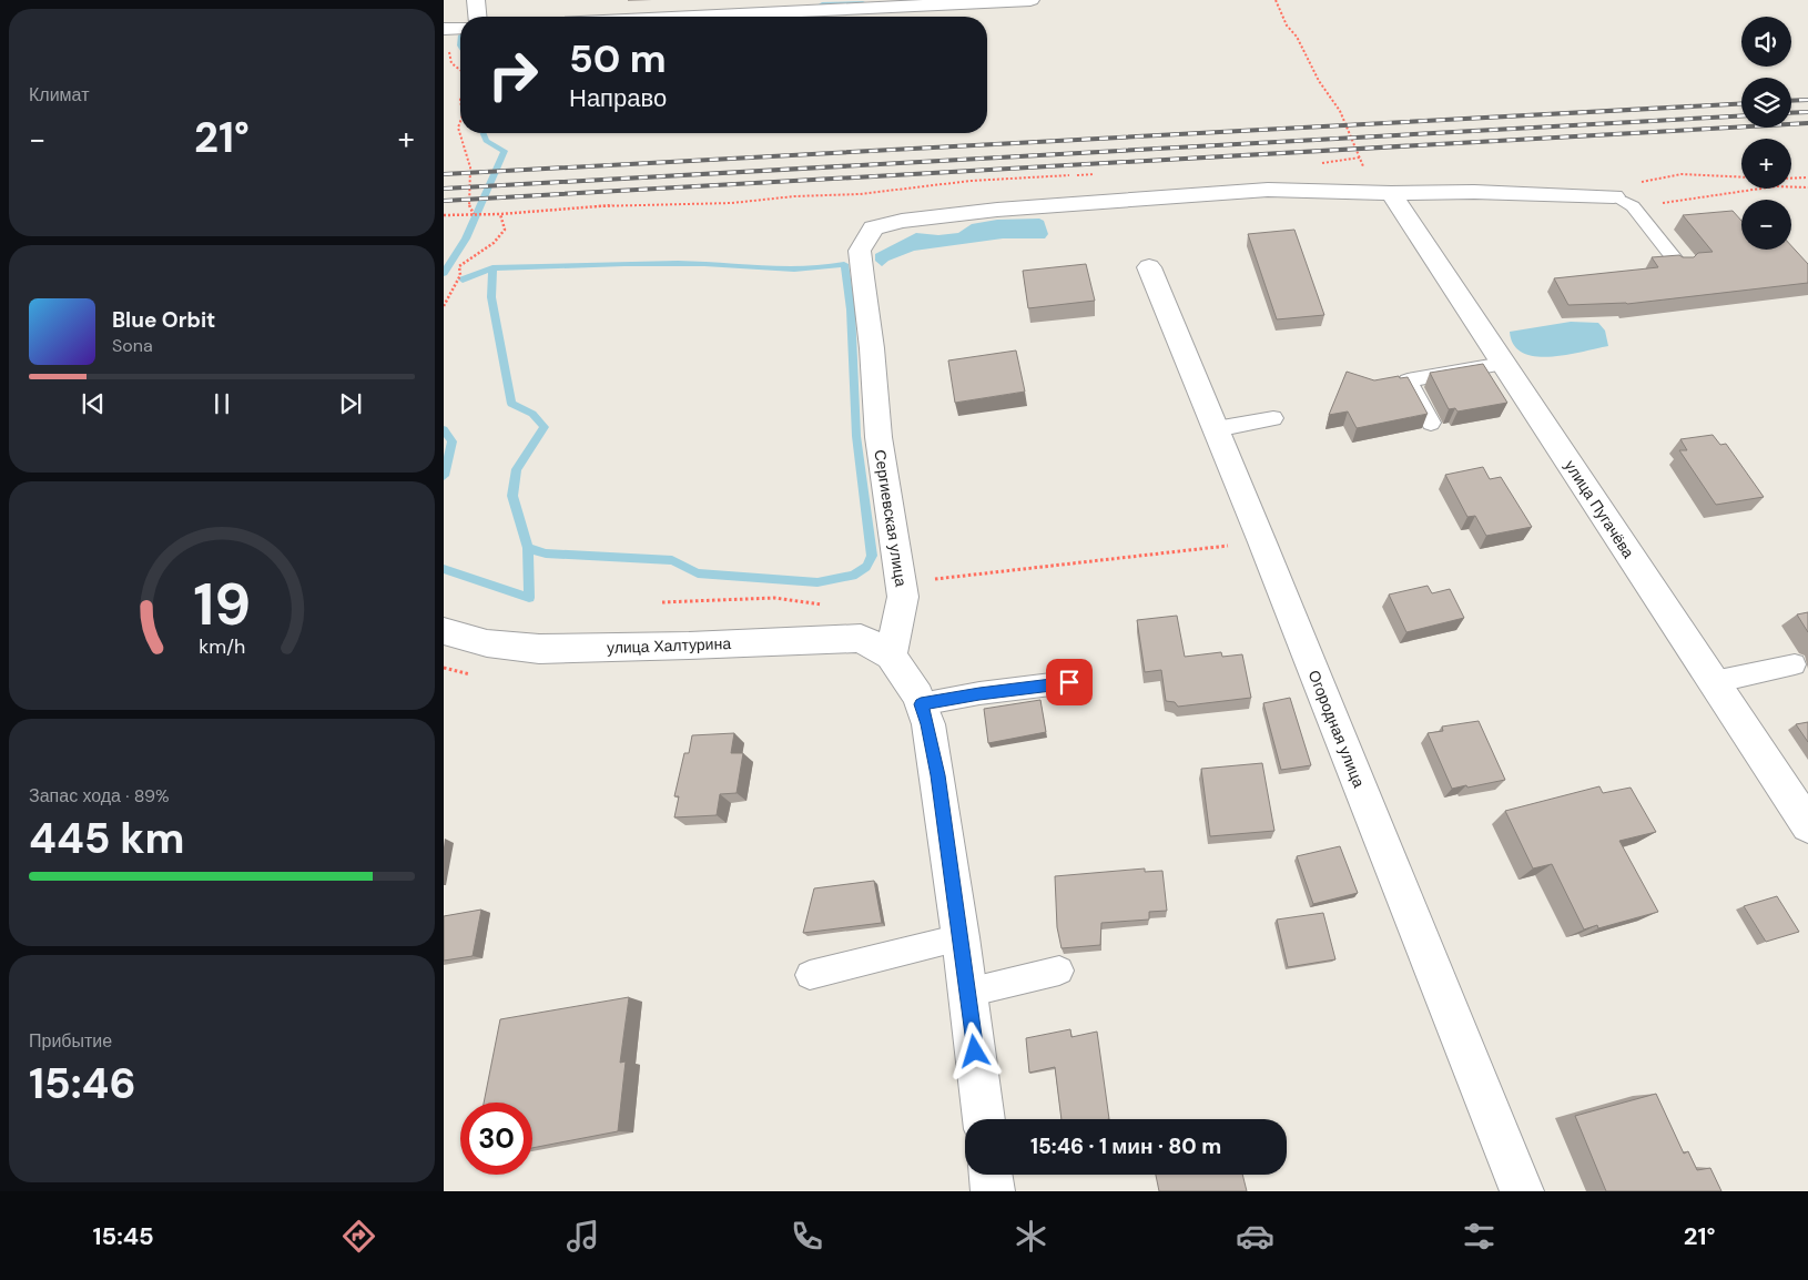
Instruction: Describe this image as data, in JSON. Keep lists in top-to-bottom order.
{
  "streets": {
    "street": [
      "улица Пугачёва",
      "Сергиевская улица",
      "улица Халтурина",
      "Огородная улица"
    ]
  },
  "crossings": [
    ["улица Пугачёва", "Сергиевская улица"],
    ["Сергиевская улица", "улица Халтурина"]
  ],
  "page": {
    "tile": [
      "Климат",
      ["Запас хода · 89%", "445 km"],
      ["Прибытие", "15:46"]
    ],
    "map_buttons": ["+", "−"],
    "turn": ["50 m", "Направо"],
    "heat": ["−", "21°", "+"],
    "song": ["Blue Orbit", "Sona"],
    "limit": "30",
    "trip": "15:46 · 1 мин · 80 m",
    "tabs": ["15:45", "21°"],
    "gauge": ["19", "km/h"]
  }
}
